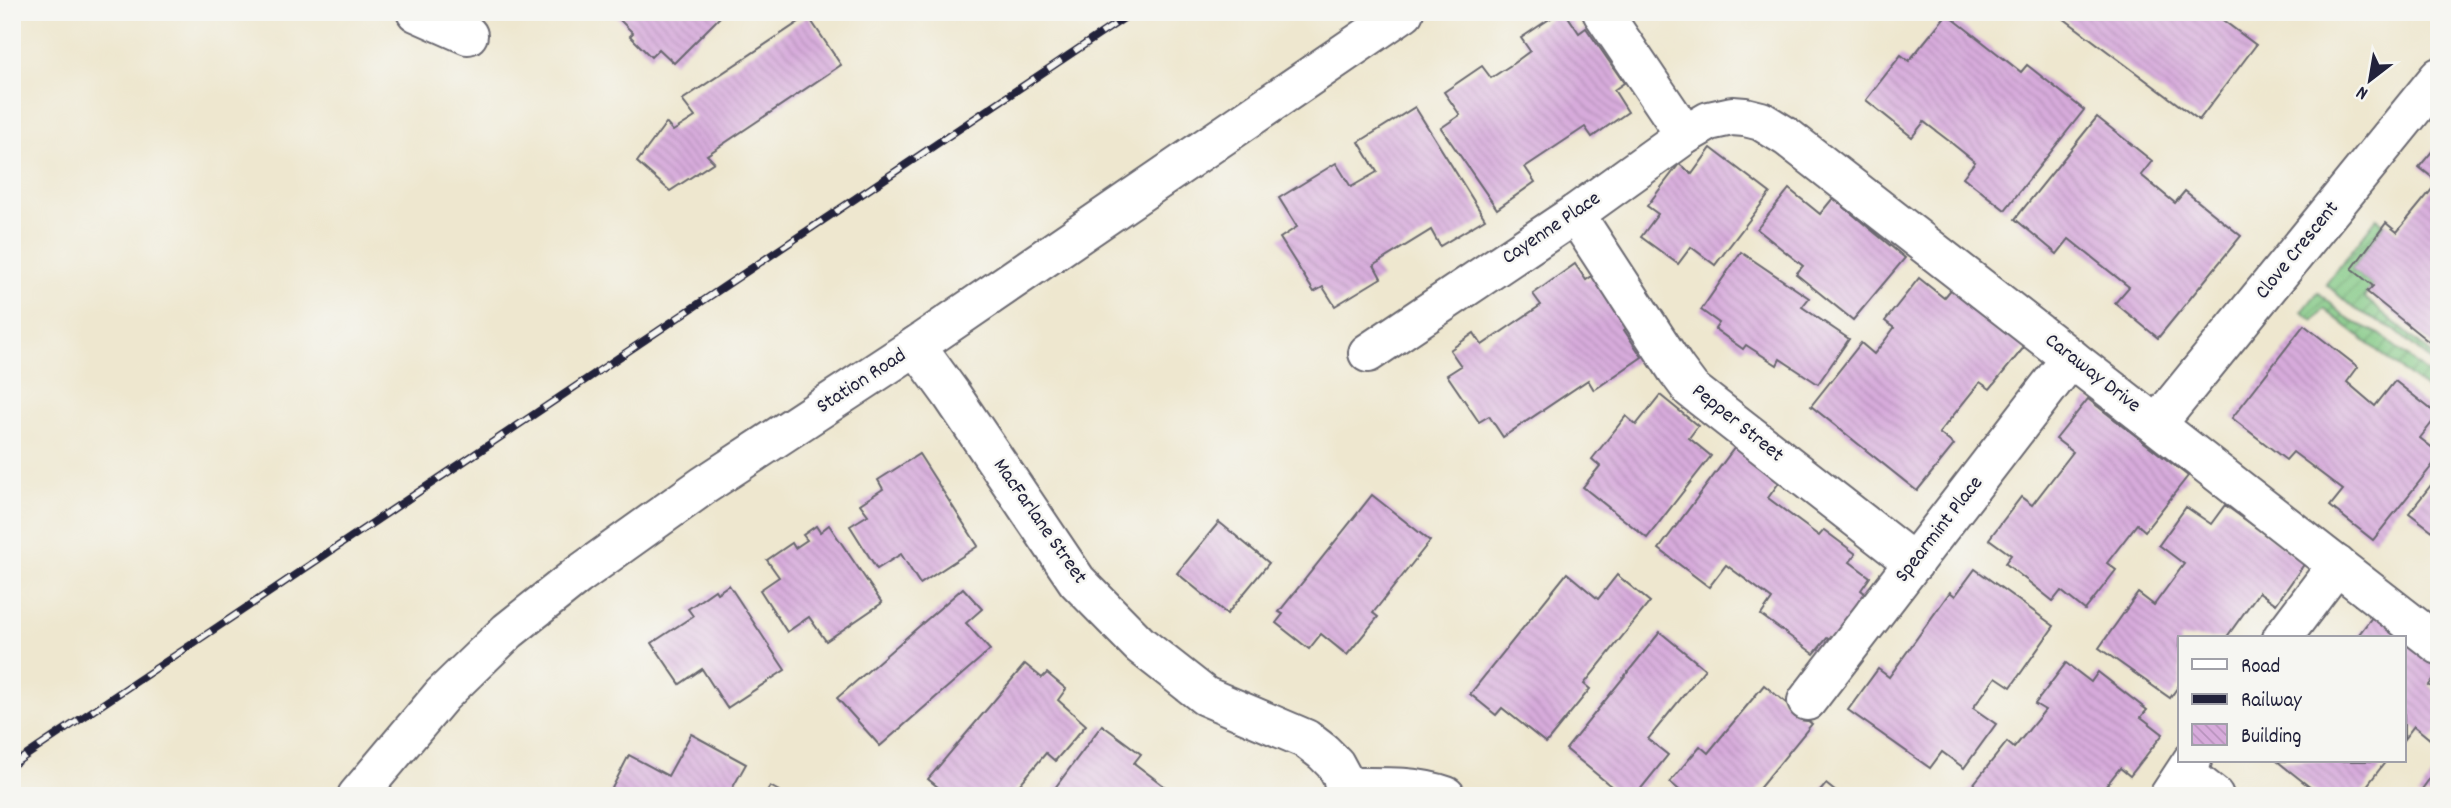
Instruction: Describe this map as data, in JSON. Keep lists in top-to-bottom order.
{
  "streets": {
    "street": [
      "Cayenne Place",
      "Clove Crescent",
      "Caraway Drive",
      "Station Road",
      "Pepper Street",
      "MacFarlane Street",
      "Spearmint Place"
    ]
  },
  "crossings": [
    ["Cayenne Place", "Caraway Drive"],
    ["Cayenne Place", "Pepper Street"],
    ["Clove Crescent", "Caraway Drive"],
    ["Caraway Drive", "Spearmint Place"],
    ["Station Road", "MacFarlane Street"],
    ["Pepper Street", "Spearmint Place"]
  ],
  "legend": ["Road", "Railway", "Building"],
  "north": "bottom left"
}
